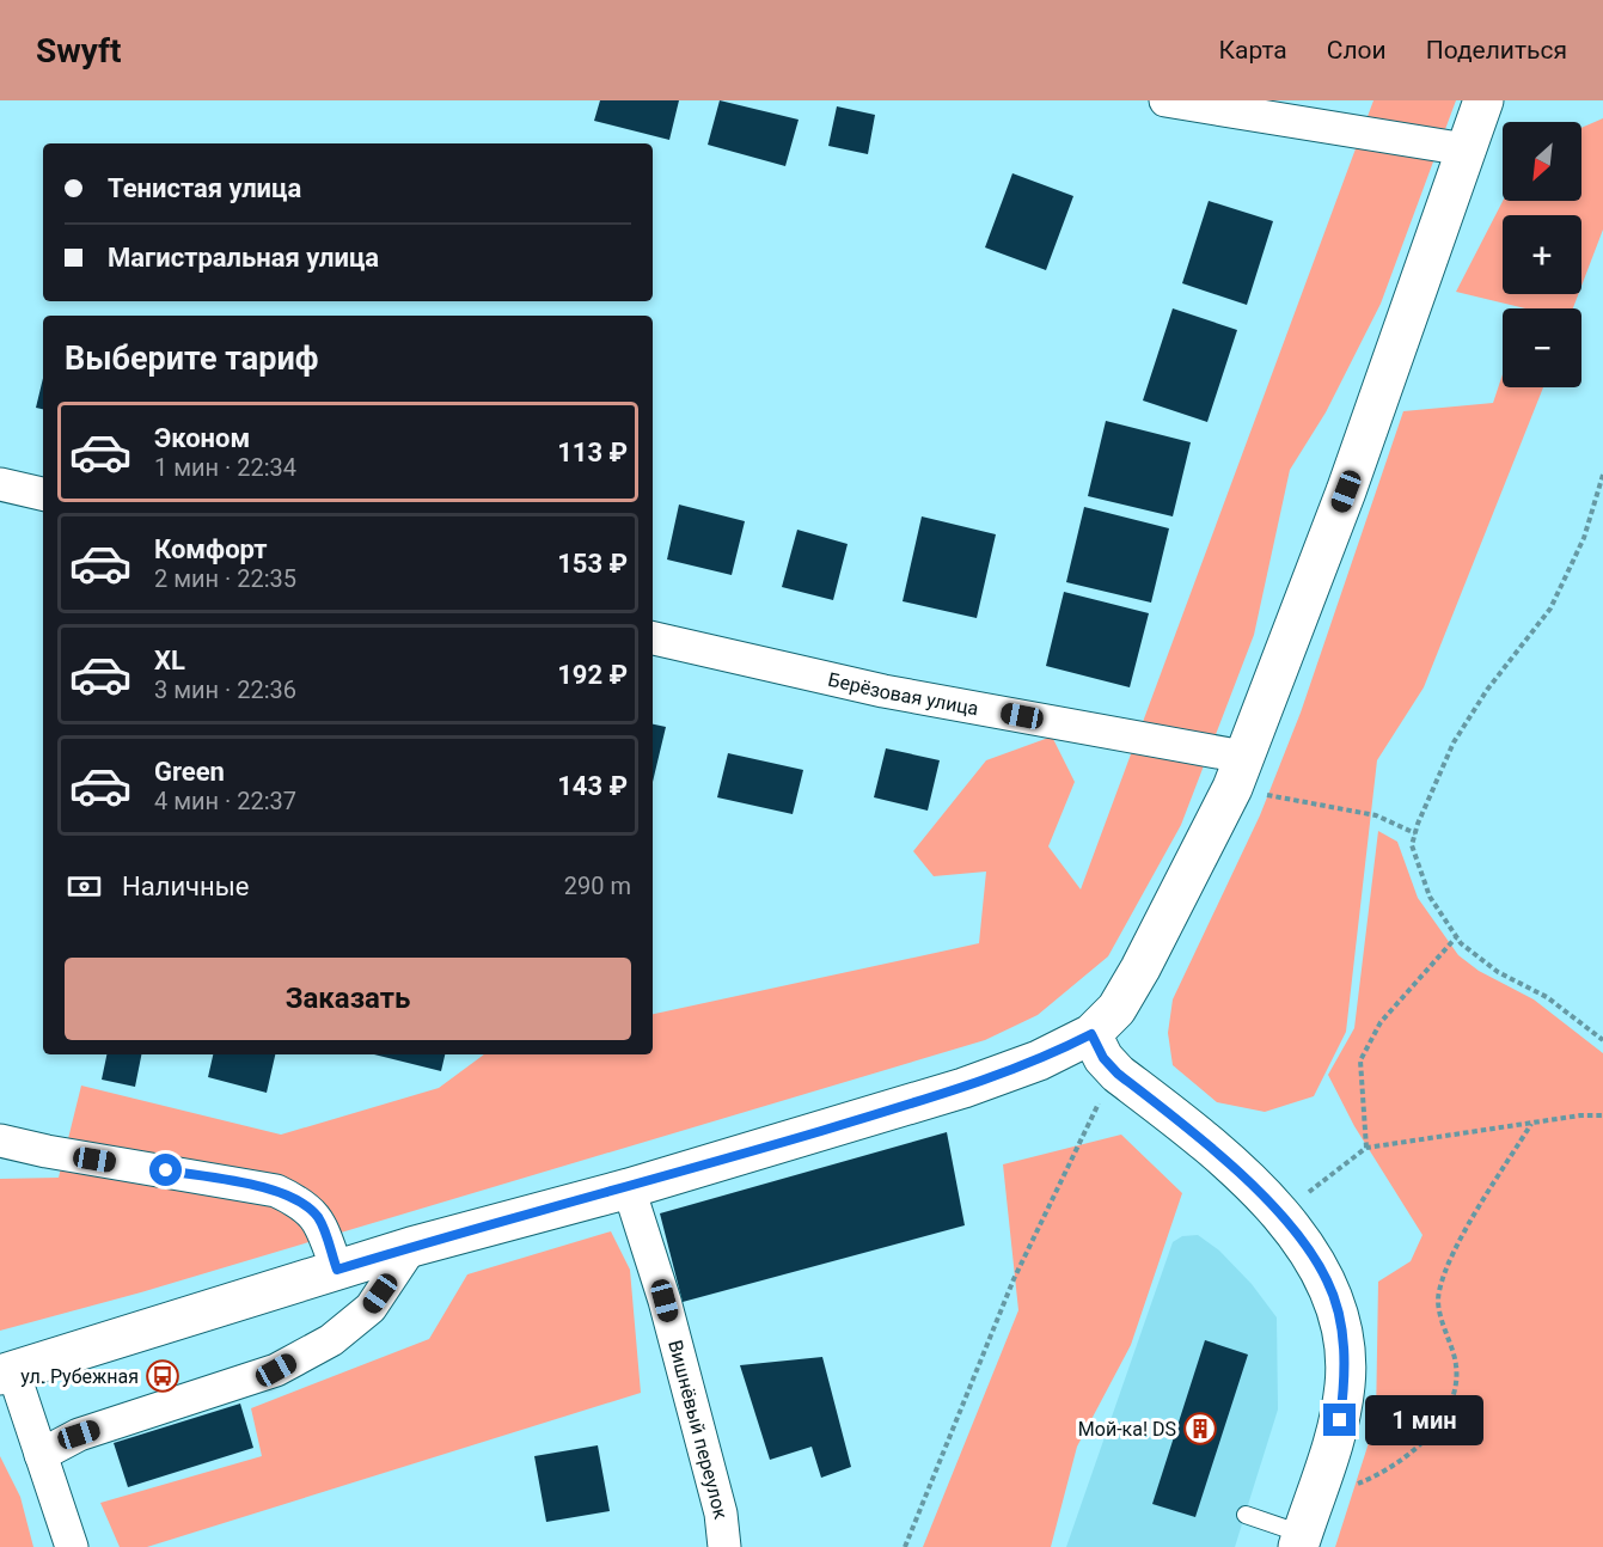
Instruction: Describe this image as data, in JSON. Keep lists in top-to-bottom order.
{
  "streets": {
    "street": ["Берёзовая улица", "Вишнёвый переулок"]
  },
  "places": {
    "bus stop": ["ул. Рубежная"],
    "building": ["Мой-ка! DS"]
  },
  "north": "bottom left",
  "page": {
    "header": "Swyft",
    "nav": ["Карта", "Слои", "Поделиться"],
    "map_buttons": ["+", "−"],
    "banner": ["Тенистая улица", "Магистральная улица"],
    "heading": "Выберите тариф",
    "list": [
      {
        "name": "Эконом",
        "note": "1 мин · 22:34",
        "value": "113 ₽"
      },
      {
        "name": "Комфорт",
        "note": "2 мин · 22:35",
        "value": "153 ₽"
      },
      {
        "name": "XL",
        "note": "3 мин · 22:36",
        "value": "192 ₽"
      },
      {
        "name": "Green",
        "note": "4 мин · 22:37",
        "value": "143 ₽"
      }
    ],
    "pay": ["Наличные", "290 m"],
    "buttons": "Заказать",
    "bubble": "1 мин"
  }
}
